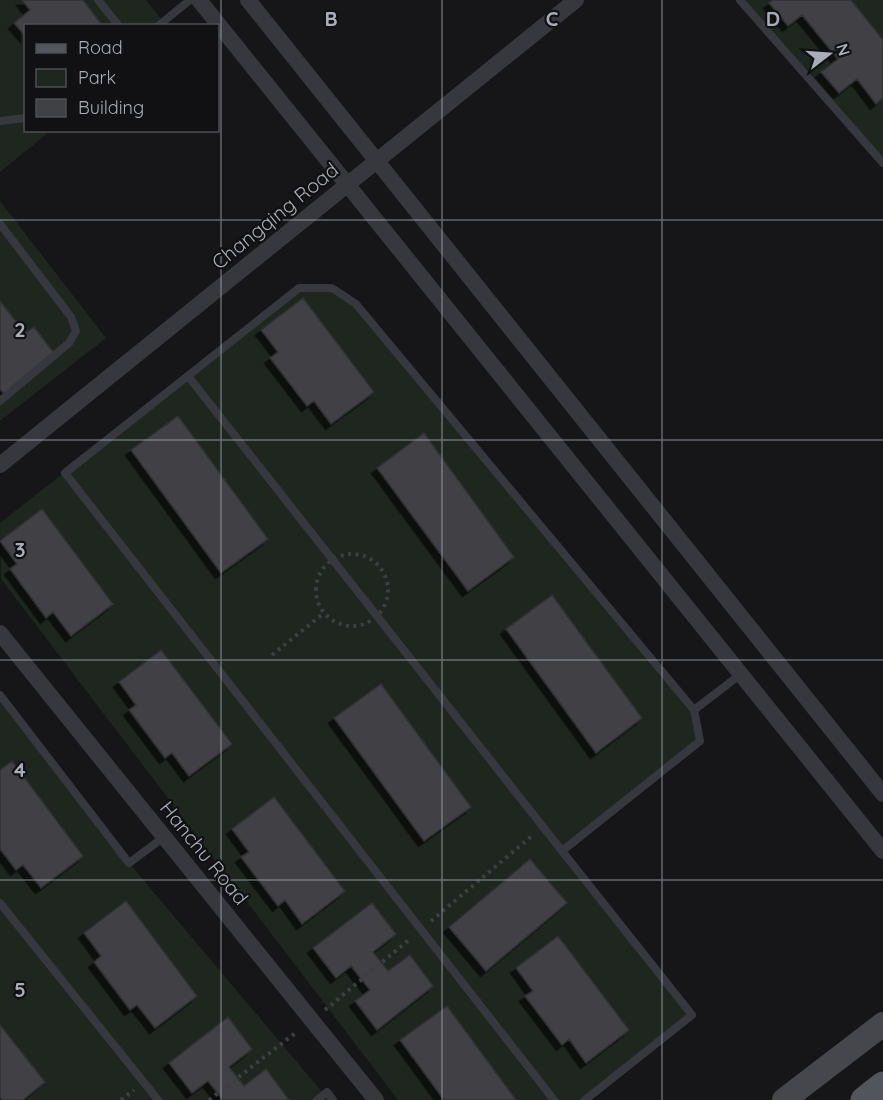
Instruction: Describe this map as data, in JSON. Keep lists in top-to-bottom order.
{
  "streets": {
    "street": ["Changqing Road", "Hanchu Road"]
  },
  "legend": ["Road", "Park", "Building"],
  "north": "right",
  "grid": {
    "columns": ["B", "C", "D"],
    "rows": [
      "2",
      "3",
      "4",
      "5"
    ]
  }
}
